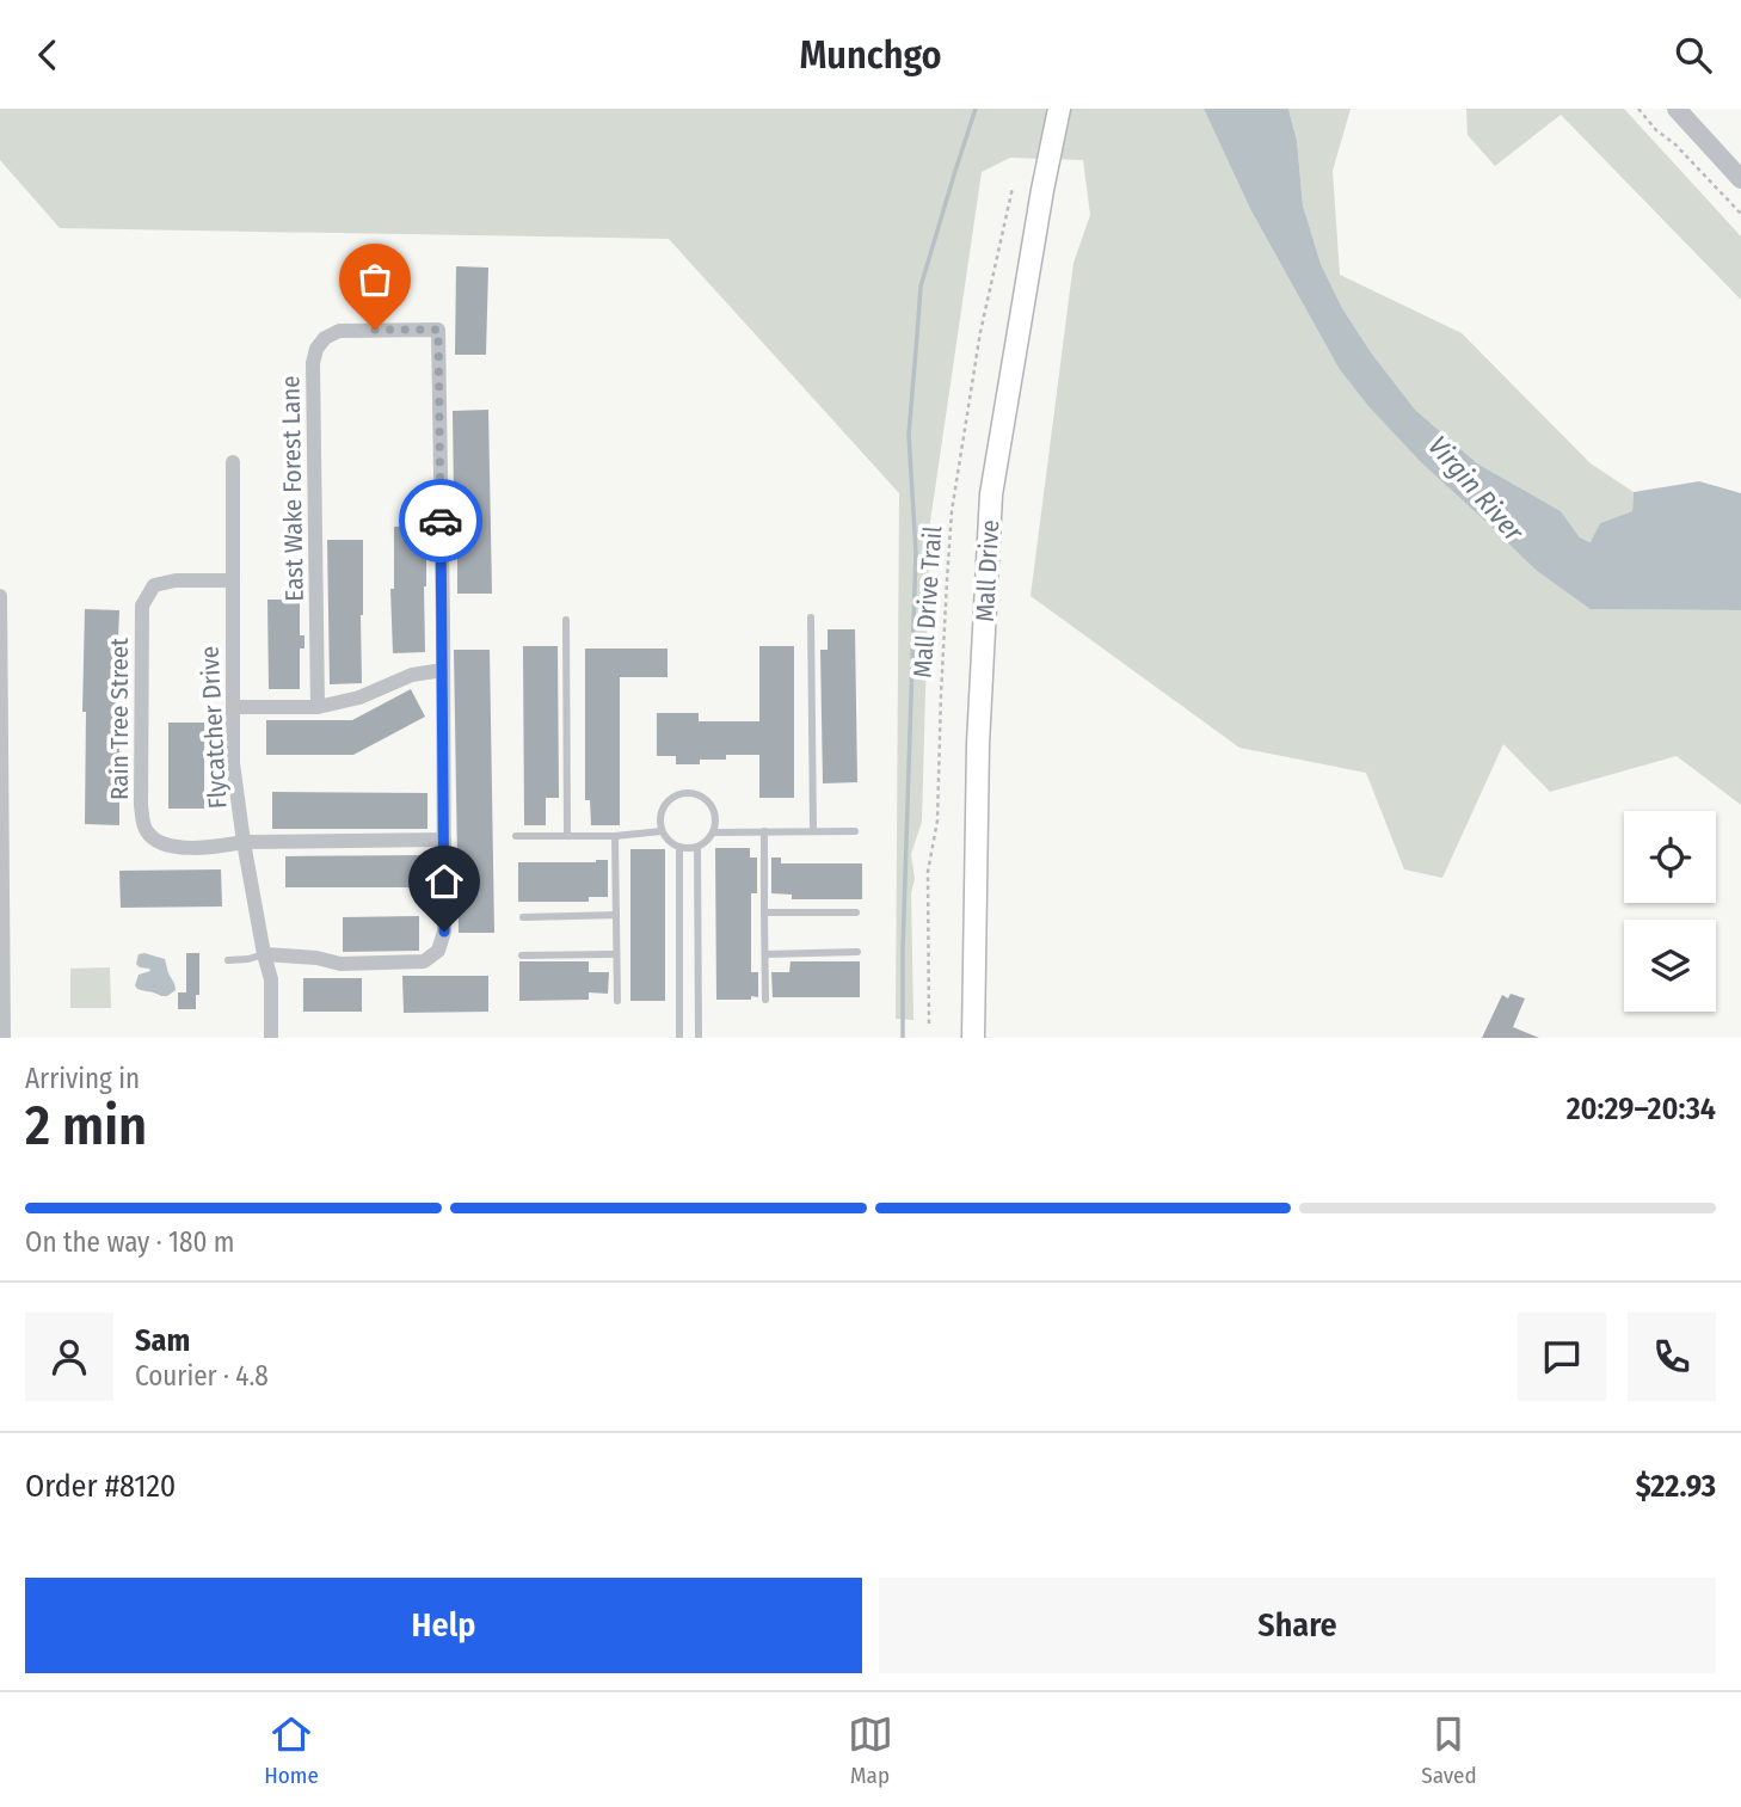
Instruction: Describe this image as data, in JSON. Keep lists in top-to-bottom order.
{
  "streets": {
    "main road": ["Mall Drive"],
    "street": ["East Wake Forest Lane", "Rain Tree Street", "Flycatcher Drive"],
    "path": ["Mall Drive Trail"]
  },
  "crossings": [
    ["Rain Tree Street", "Flycatcher Drive"]
  ],
  "water": ["Virgin River"],
  "page": {
    "header": "Munchgo",
    "heading": ["2 min", "Arriving in", "20:29–20:34"],
    "panel": [
      "Sam",
      "Courier · 4.8",
      "Order #8120",
      "$22.93"
    ],
    "bar": "On the way · 180 m",
    "buttons": ["Help", "Share"],
    "tabs": ["Home", "Map", "Saved"]
  }
}
